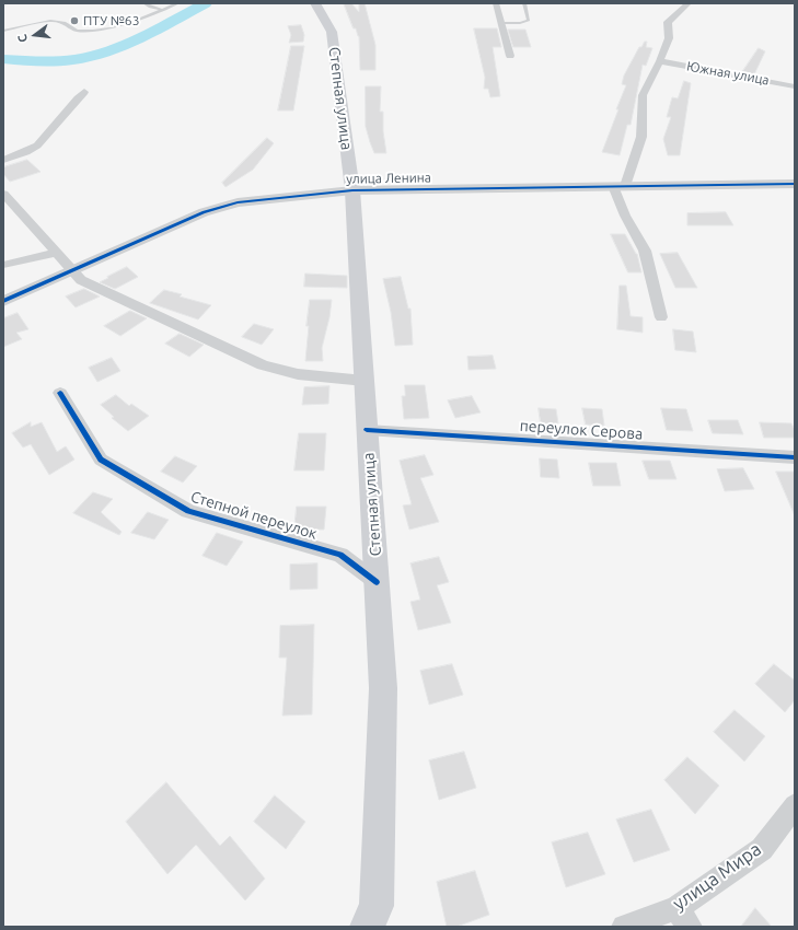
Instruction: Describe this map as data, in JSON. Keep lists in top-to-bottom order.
{
  "streets": {
    "main road": ["Степная улица"],
    "street": [
      "Южная улица",
      "улица Ленина",
      "переулок Серова",
      "Степной переулок",
      "улица Мира"
    ]
  },
  "crossings": [
    ["Степная улица", "улица Ленина"],
    ["Степная улица", "переулок Серова"],
    ["Степная улица", "Степной переулок"]
  ],
  "places": ["ПТУ №63"],
  "north": "left"
}
